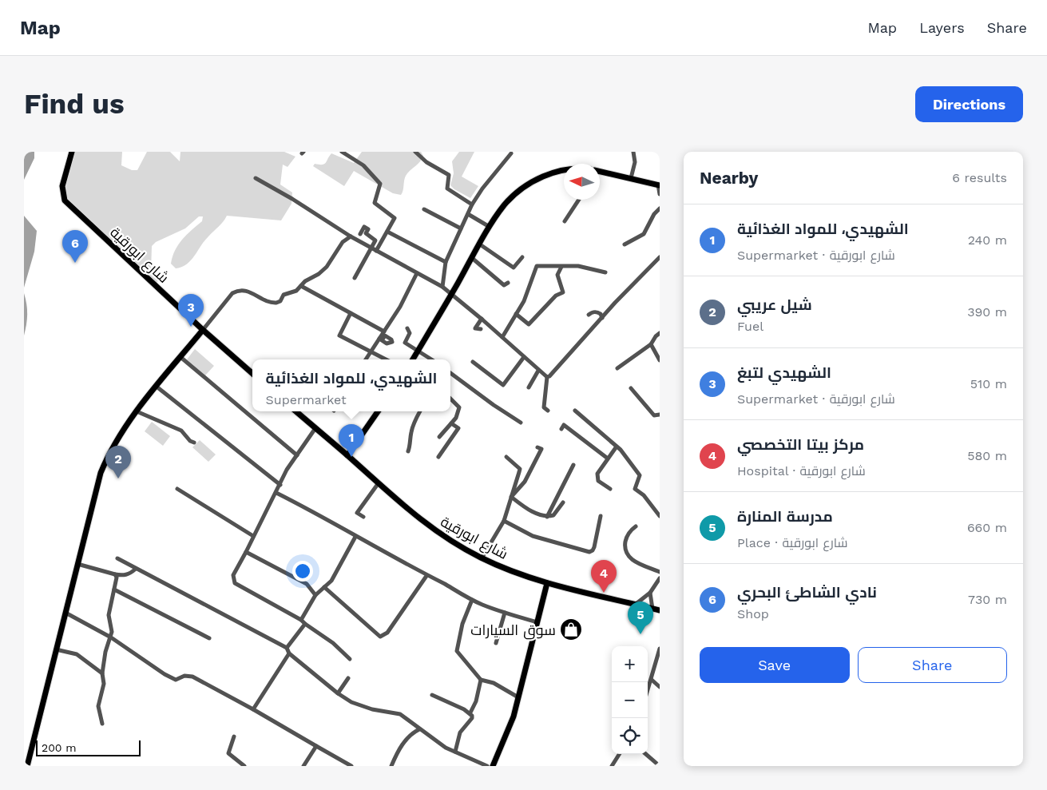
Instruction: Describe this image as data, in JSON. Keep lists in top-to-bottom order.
{
  "streets": {
    "main road": ["شارع ابورقية"]
  },
  "places": {
    "shop": ["سوق السيارات"]
  },
  "scale_bar": "200 m",
  "north": "left",
  "page": {
    "header": "Map",
    "nav": ["Map", "Layers", "Share"],
    "buttons": [
      "Directions",
      ["Save", "Share"]
    ],
    "title": "Find us",
    "heading": ["Nearby", "6 results"],
    "list": [
      {
        "mark": "1",
        "name": "الشهيدي، للمواد الغذائية",
        "note": "Supermarket · شارع ابورقية",
        "value": "240 m"
      },
      {
        "mark": "2",
        "name": "شيل عريبي",
        "note": "Fuel",
        "value": "390 m"
      },
      {
        "mark": "3",
        "name": "الشهيدي لتبغ",
        "note": "Supermarket · شارع ابورقية",
        "value": "510 m"
      },
      {
        "mark": "4",
        "name": "مركز بيتا التخصصي",
        "note": "Hospital · شارع ابورقية",
        "value": "580 m"
      },
      {
        "mark": "5",
        "name": "مدرسة المنارة",
        "note": "Place · شارع ابورقية",
        "value": "660 m"
      },
      {
        "mark": "6",
        "name": "نادي الشاطئ البحري",
        "note": "Shop",
        "value": "730 m"
      }
    ],
    "pins": [
      "6",
      "3",
      "1",
      "2",
      "4",
      "5"
    ],
    "popup": ["الشهيدي، للمواد الغذائية", "Supermarket"],
    "map_buttons": ["+", "−"],
    "scale": "200 m"
  }
}
